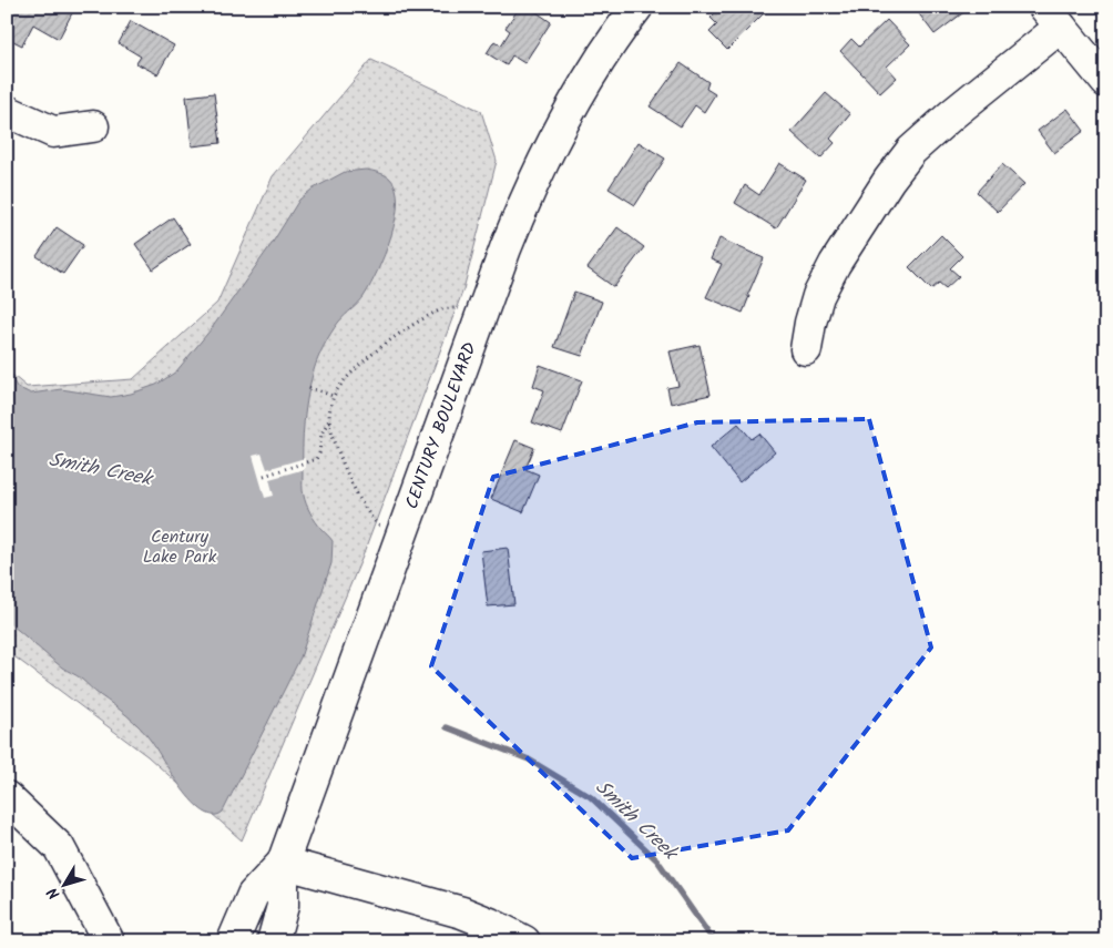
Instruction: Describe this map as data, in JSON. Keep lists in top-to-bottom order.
{
  "streets": {
    "street": ["CENTURY BOULEVARD"]
  },
  "water": ["Smith Creek"],
  "parks": ["Century Lake Park"],
  "north": "bottom left"
}
